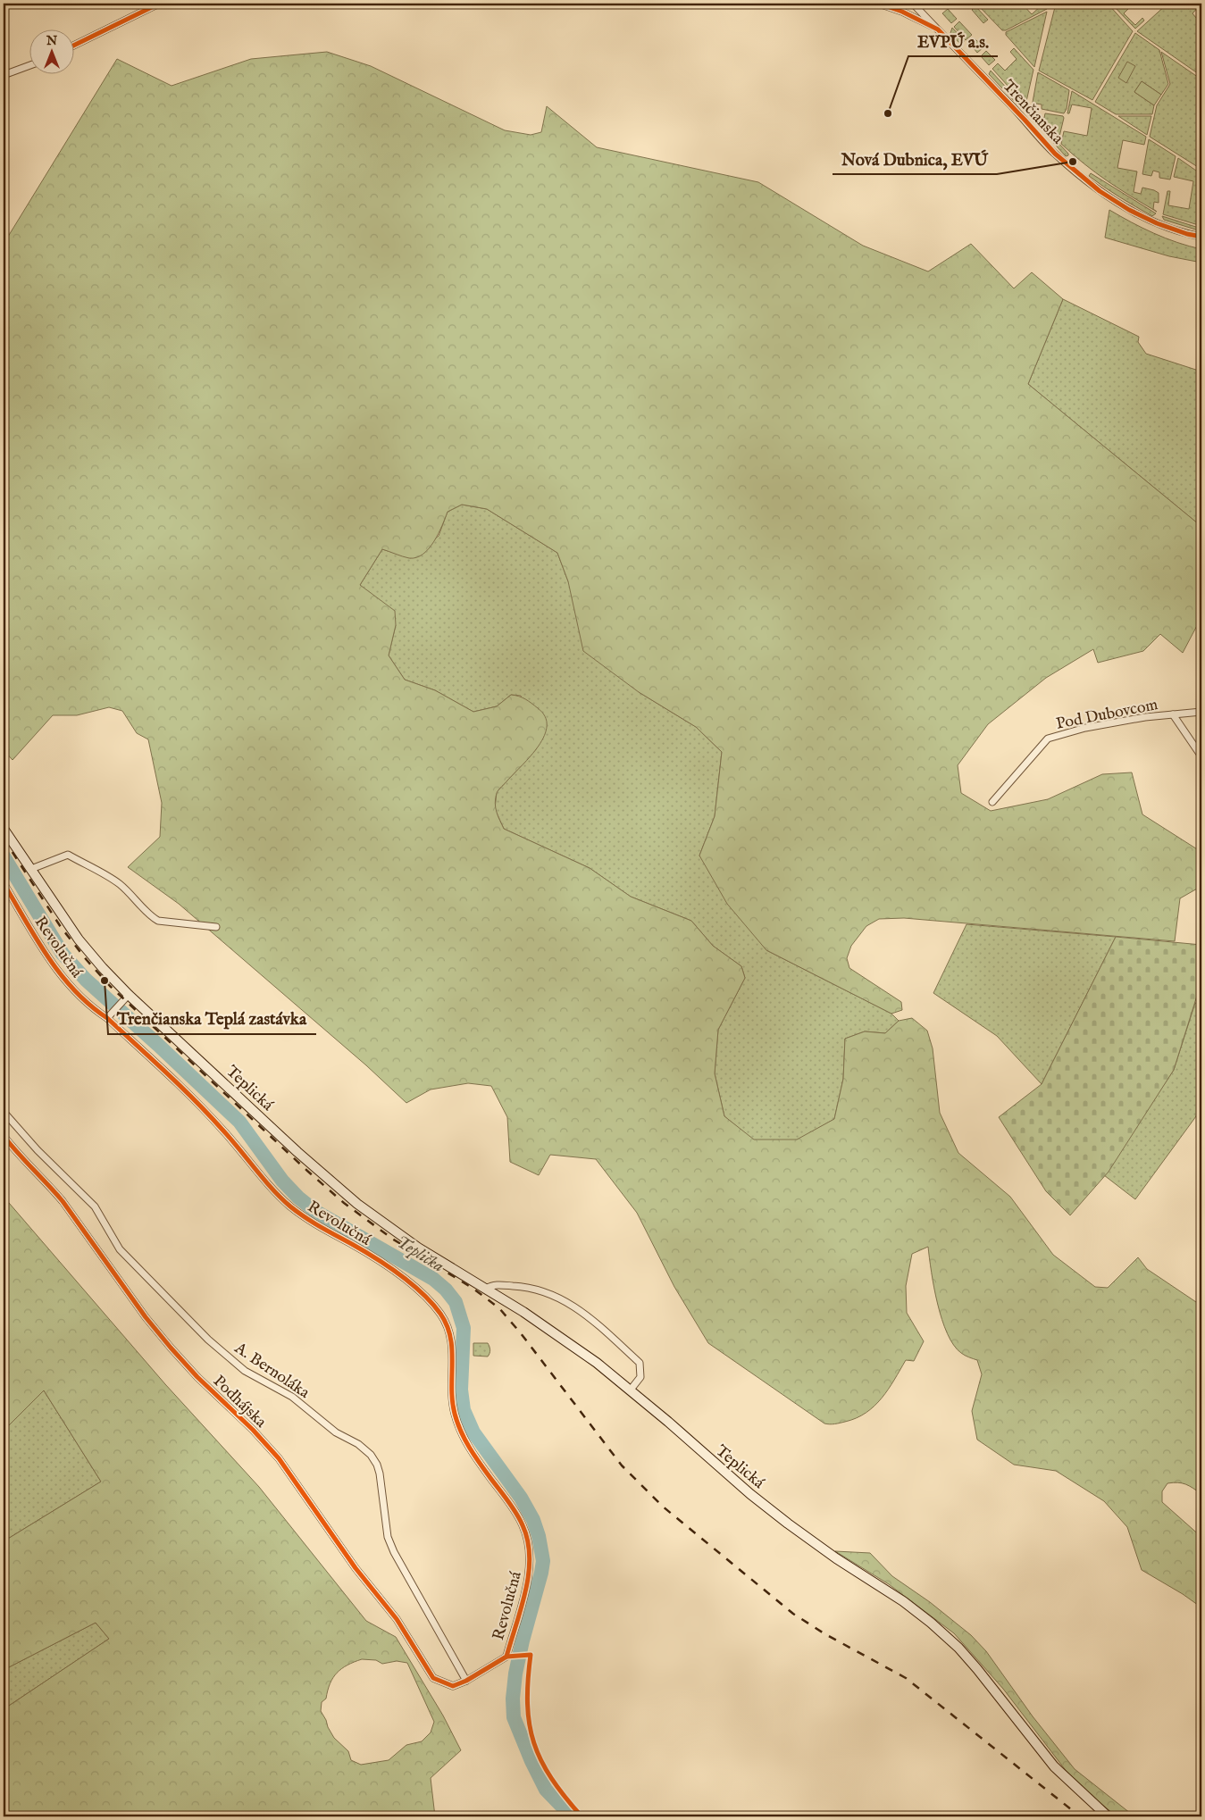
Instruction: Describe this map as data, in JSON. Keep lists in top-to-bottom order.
{
  "streets": {
    "main road": ["Teplická"],
    "street": [
      "Trenčianska",
      "Pod Dubovcom",
      "Revolučná",
      "A. Bernoláka",
      "Podhájska"
    ]
  },
  "crossings": [
    ["Revolučná", "A. Bernoláka"],
    ["Revolučná", "Podhájska"]
  ],
  "water": ["Teplička"],
  "places": ["EVPÚ a.s.", "Nová Dubnica, EVÚ", "Trenčianska Teplá zastávka"],
  "north": "top"
}
